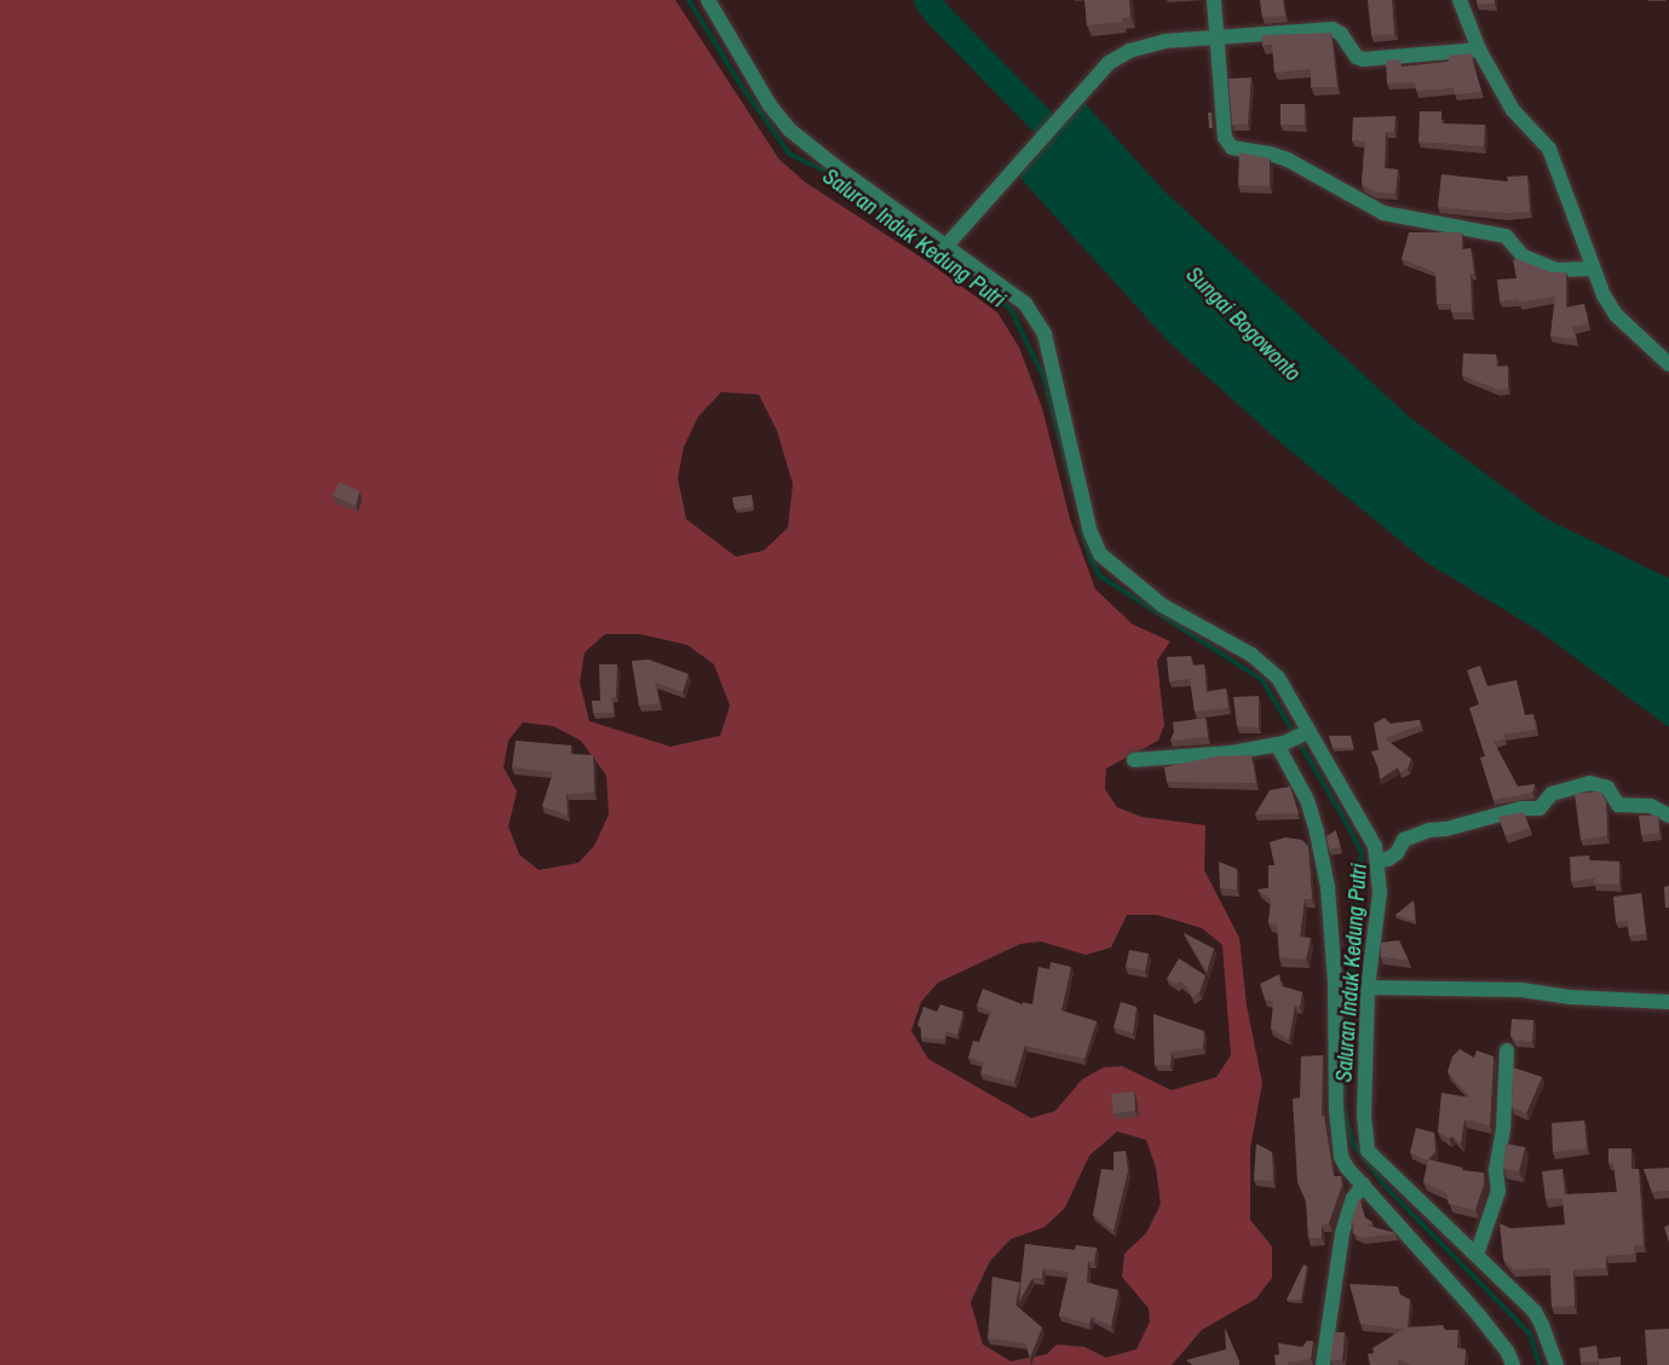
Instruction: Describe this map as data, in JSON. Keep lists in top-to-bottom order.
{
  "water": ["Saluran Induk Kedung Putri", "Sungai Bogowonto"]
}
